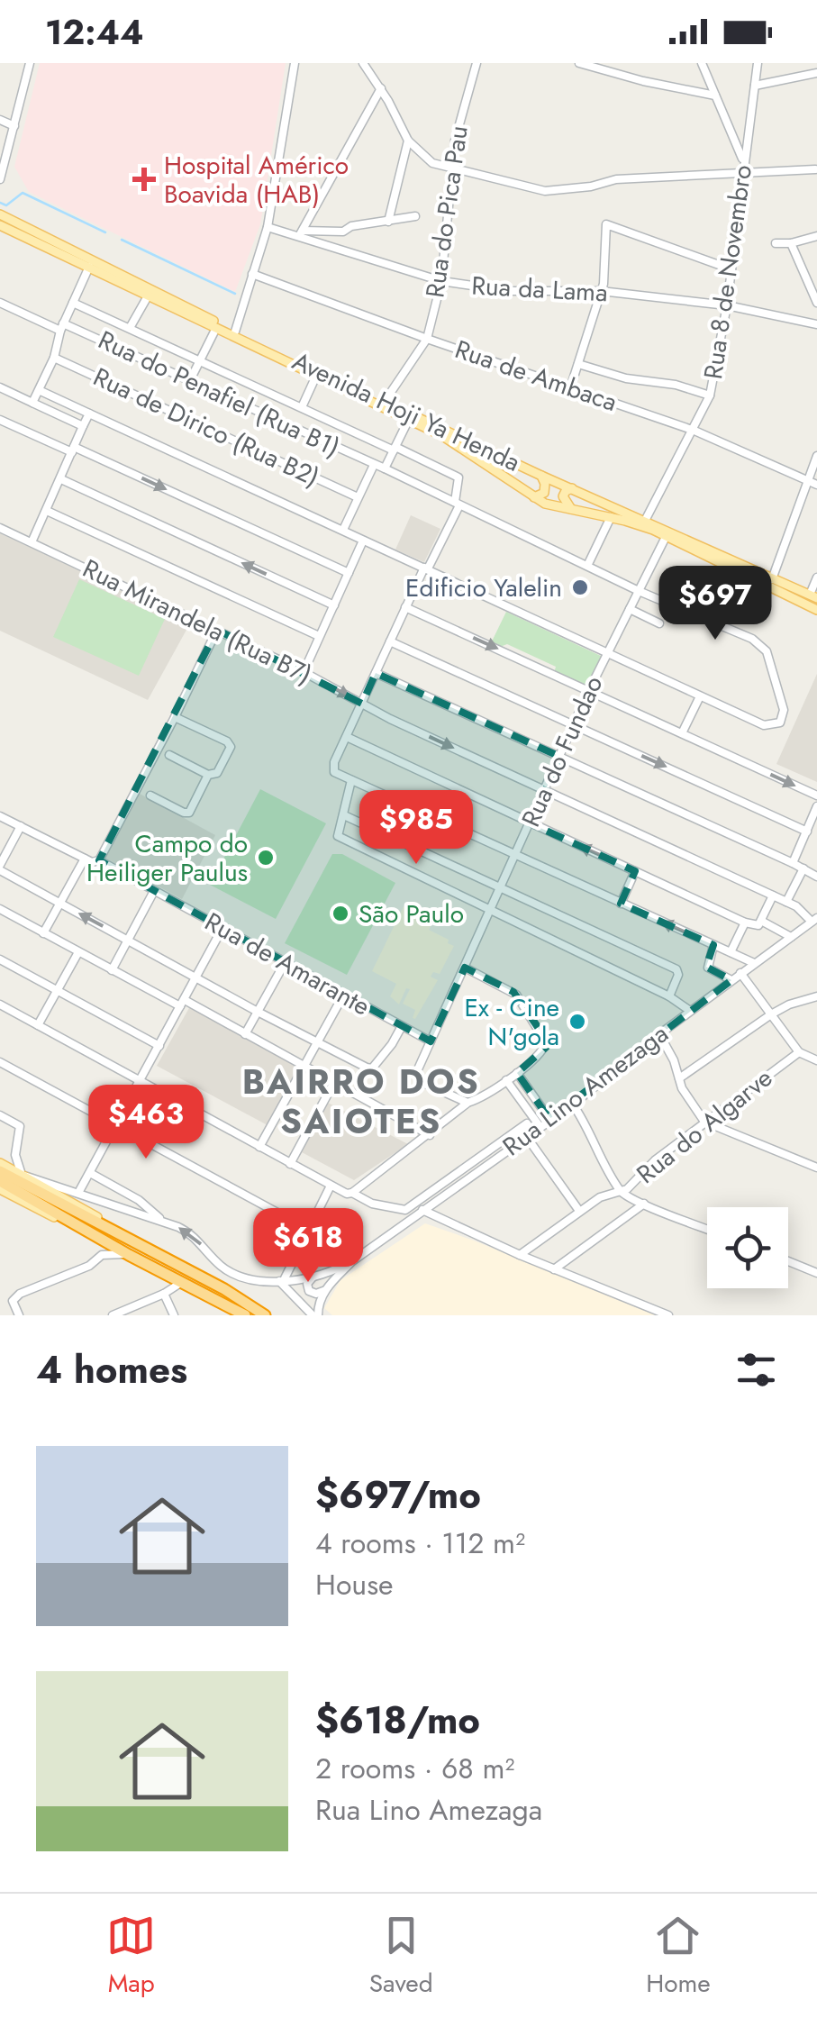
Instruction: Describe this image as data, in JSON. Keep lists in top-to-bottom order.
{
  "streets": {
    "main road": ["Avenida Hoji Ya Henda"],
    "street": [
      "Rua do Pica Pau",
      "Rua 8 de Novembro",
      "Rua da Lama",
      "Rua de Ambaca",
      "Rua do Penafiel (Rua B1)",
      "Rua de Dirico (Rua B2)",
      "Rua Mirandela (Rua B7)",
      "Rua do Fundao",
      "Rua de Amarante",
      "Rua Lino Amezaga",
      "Rua do Algarve"
    ]
  },
  "crossings": [
    ["Rua do Pica Pau", "Rua da Lama"],
    ["Rua do Pica Pau", "Rua de Ambaca"],
    ["Rua do Pica Pau", "Avenida Hoji Ya Henda"],
    ["Rua 8 de Novembro", "Rua da Lama"],
    ["Rua 8 de Novembro", "Rua de Ambaca"],
    ["Rua 8 de Novembro", "Avenida Hoji Ya Henda"],
    ["Rua do Penafiel (Rua B1)", "Rua do Fundao"],
    ["Avenida Hoji Ya Henda", "Rua do Fundao"],
    ["Rua Mirandela (Rua B7)", "Rua do Fundao"],
    ["Rua Mirandela (Rua B7)", "Rua Lino Amezaga"],
    ["Rua do Fundao", "Rua de Amarante"]
  ],
  "districts": ["BAIRRO DOS SAIOTES"],
  "places": {
    "health": ["Hospital Américo Boavida (HAB)"],
    "other": [
      "Edificio Yalelin",
      "Campo do Heiliger Paulus",
      "São Paulo",
      "Ex - Cine N'gola"
    ]
  },
  "page": {
    "status": "12:44",
    "price": [
      "$697",
      "$985",
      "$463",
      "$618"
    ],
    "heading": "4 homes",
    "list": [
      {
        "name": "$697/mo",
        "note": "4 rooms · 112 m² · House"
      },
      {
        "name": "$618/mo",
        "note": "2 rooms · 68 m² · Rua Lino Amezaga"
      }
    ],
    "tabs": ["Map", "Saved", "Home"]
  }
}
